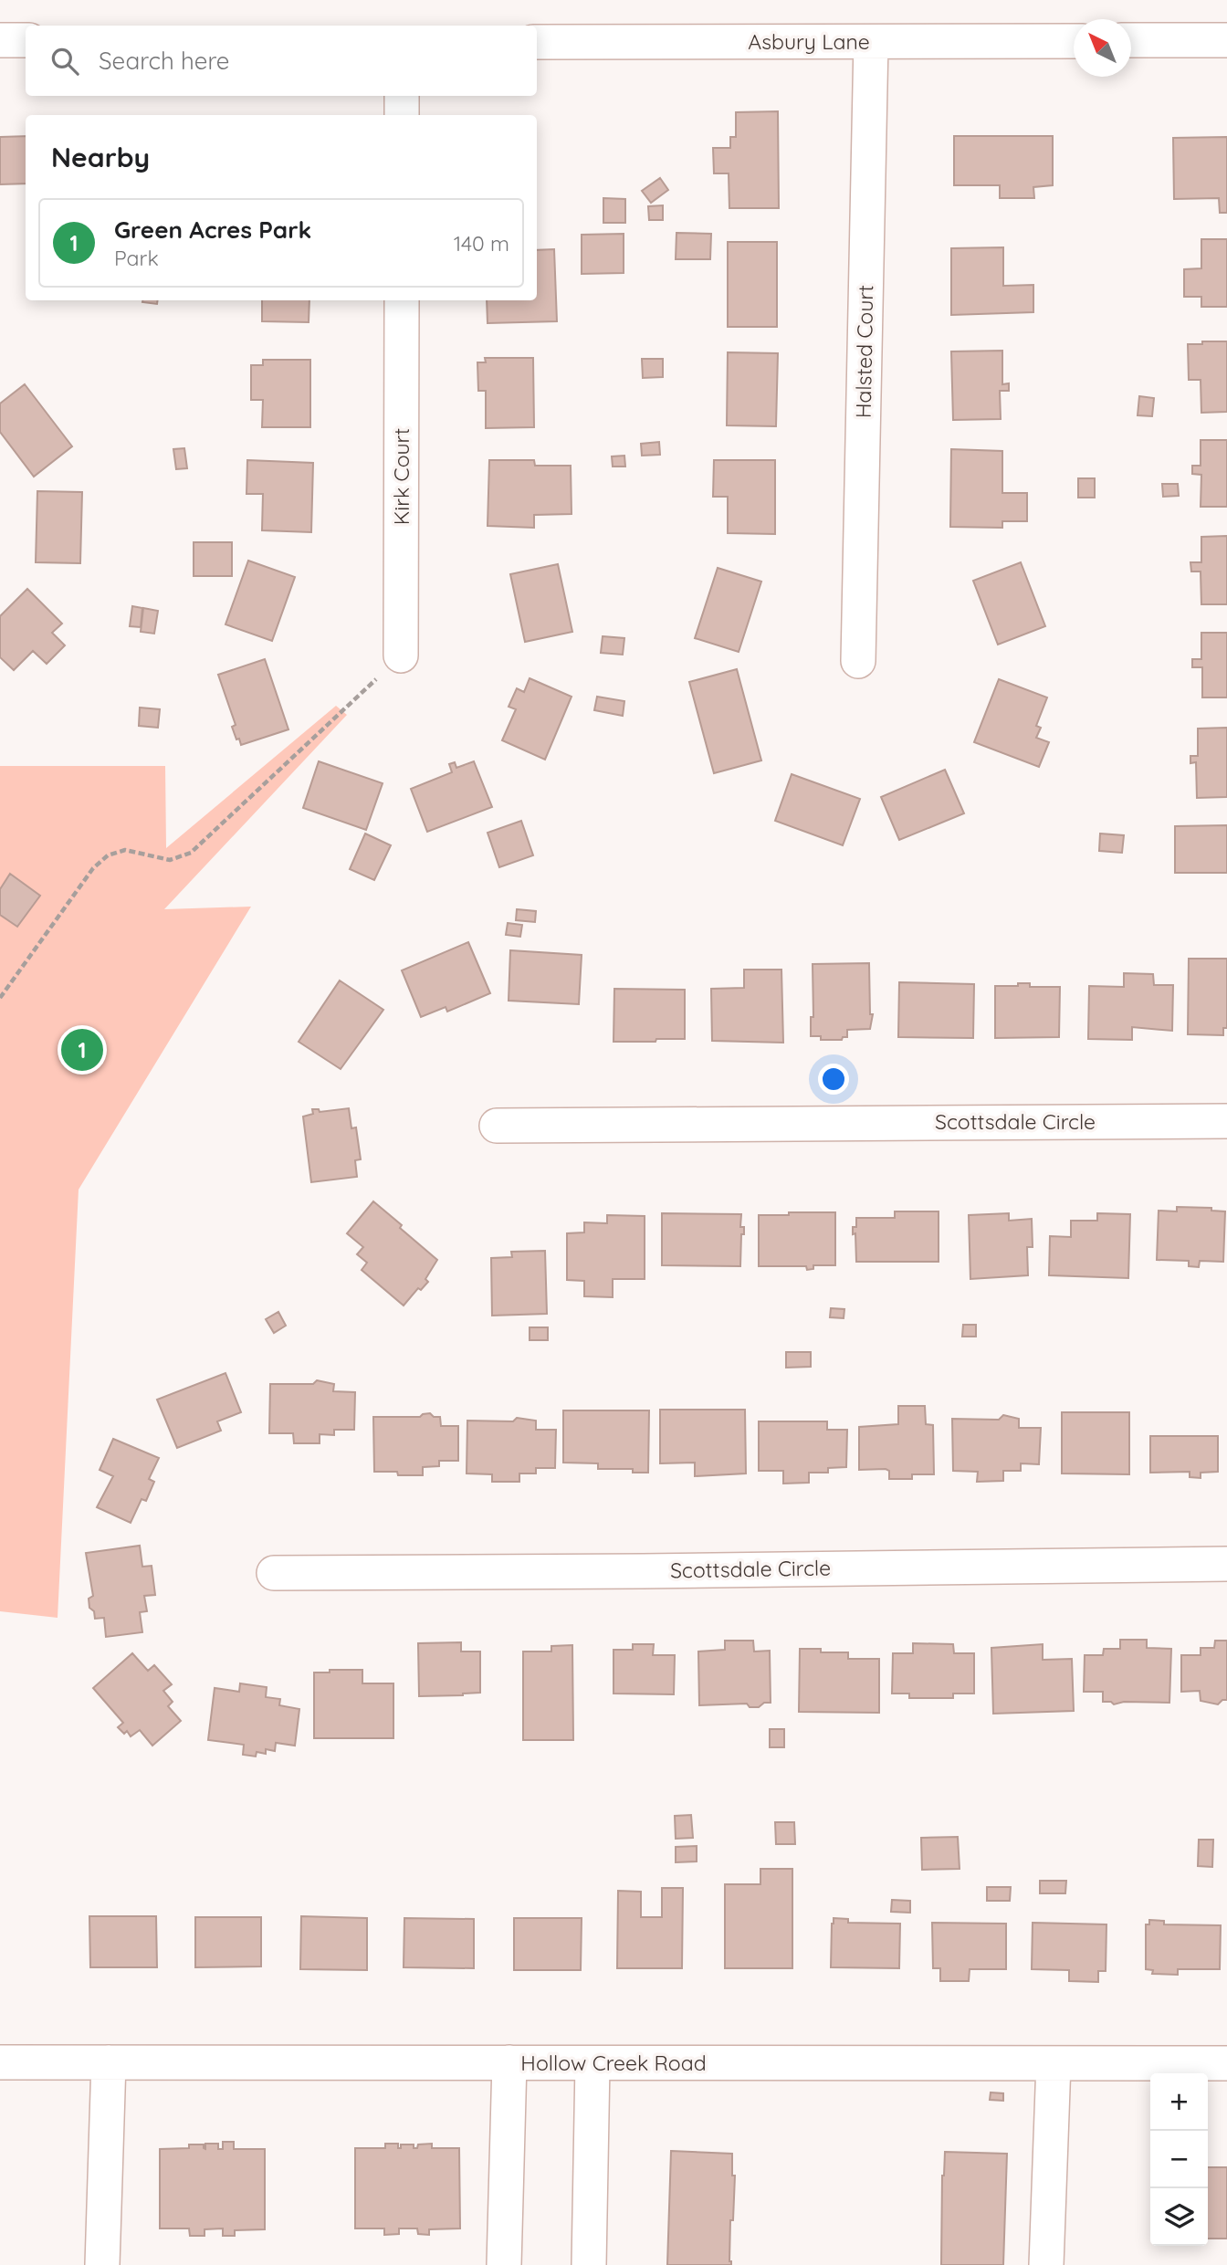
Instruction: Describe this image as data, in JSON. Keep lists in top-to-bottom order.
{
  "streets": {
    "street": [
      "Asbury Lane",
      "Halsted Court",
      "Kirk Court",
      "Scottsdale Circle",
      "Hollow Creek Road"
    ]
  },
  "crossings": [
    ["Asbury Lane", "Halsted Court"]
  ],
  "north": "top left",
  "page": {
    "search": "Search here",
    "heading": "Nearby",
    "list": [
      {
        "mark": "1",
        "name": "Green Acres Park",
        "note": "Park",
        "value": "140 m"
      }
    ],
    "pins": "1",
    "map_buttons": ["+", "−"]
  }
}
